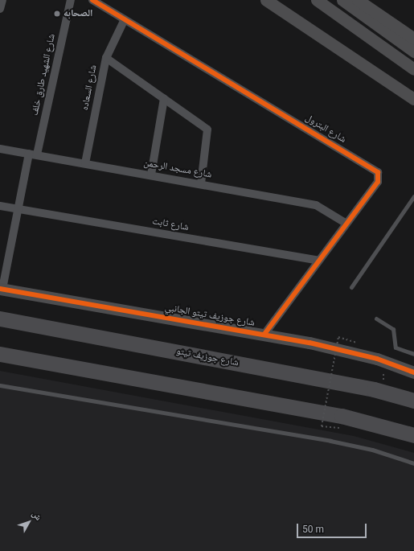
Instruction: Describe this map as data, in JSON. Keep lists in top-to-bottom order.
{
  "streets": {
    "highway": ["شارع جوزيف تيتو"],
    "main road": ["شارع جوزيف تيتو الجانبي"],
    "street": [
      "شارع الشهيد طارق خلف",
      "شارع السعاده",
      "شارع البترول",
      "شارع مسجد الرحمن",
      "شارع ثابت"
    ]
  },
  "crossings": [
    ["شارع الشهيد طارق خلف", "شارع مسجد الرحمن"],
    ["شارع الشهيد طارق خلف", "شارع ثابت"],
    ["شارع الشهيد طارق خلف", "شارع جوزيف تيتو الجانبي"],
    ["شارع السعاده", "شارع البترول"],
    ["شارع السعاده", "شارع مسجد الرحمن"],
    ["شارع البترول", "شارع مسجد الرحمن"],
    ["شارع البترول", "شارع ثابت"],
    ["شارع البترول", "شارع جوزيف تيتو الجانبي"]
  ],
  "places": ["الصحابه"],
  "scale_bar": "50 m",
  "north": "top right"
}
